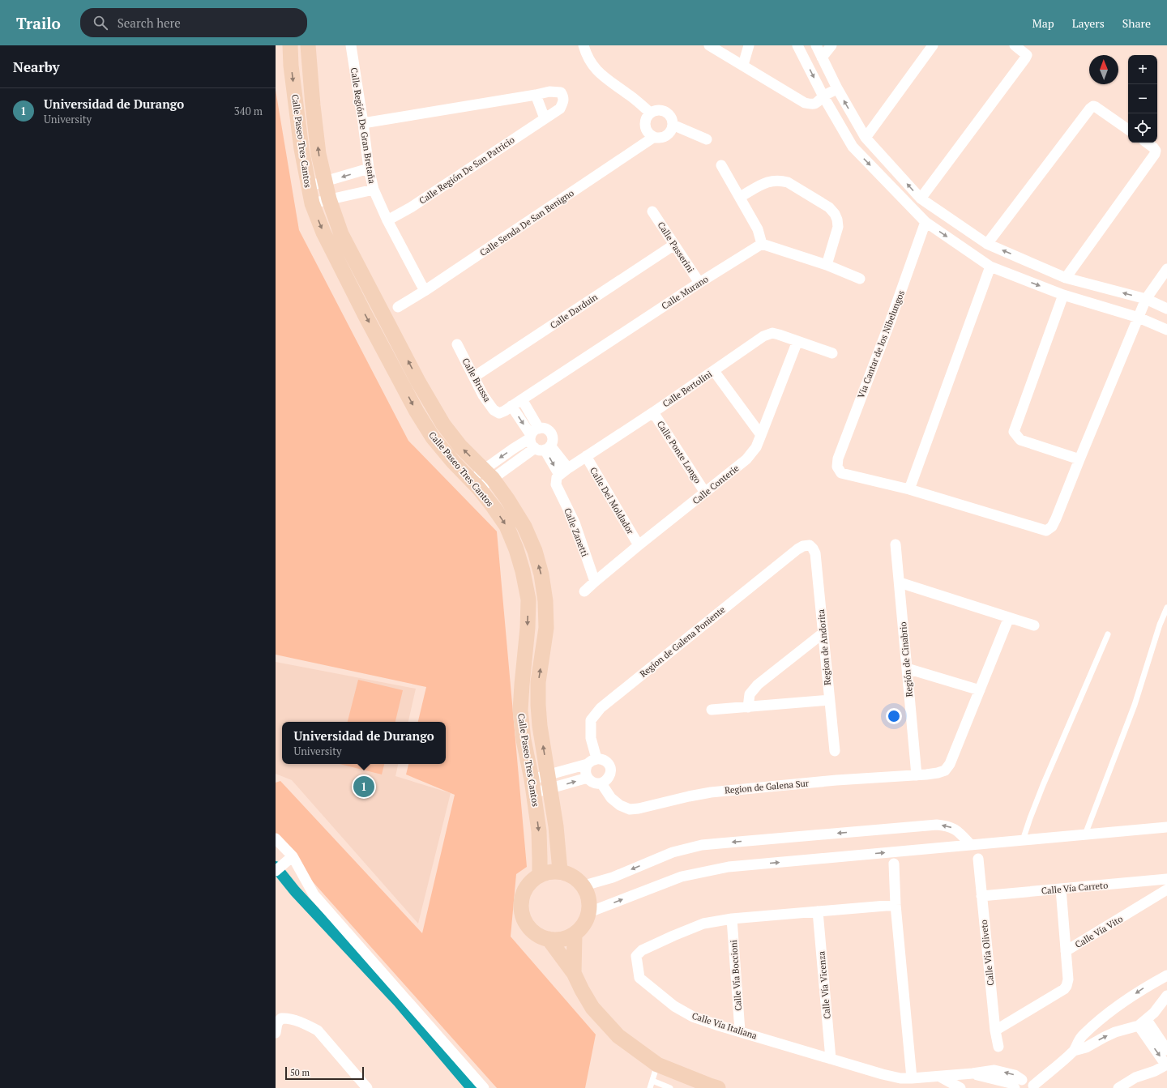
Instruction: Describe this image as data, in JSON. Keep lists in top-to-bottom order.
{
  "streets": {
    "street": [
      "Calle Región De Gran Bretaña",
      "Calle Paseo Tres Cantos",
      "Calle Región De San Patricio",
      "Calle Senda De San Benigno",
      "Calle Passerini",
      "Calle Murano",
      "Calle Darduin",
      "Via Cantar de los Nibelungos",
      "Calle Brussa",
      "Calle Bertolini",
      "Calle Ponte Longo",
      "Calle Conterie",
      "Calle Del Moldador",
      "Calle Zanetti",
      "Region de Galena Poniente",
      "Region de Andorita",
      "Región de Cinabrio",
      "Region de Galena Sur",
      "Calle Vía Carreto",
      "Calle Vía Vito",
      "Calle Vía Oliveto",
      "Calle Vía Boccioni",
      "Calle Vía Vicenza",
      "Calle Vía Italiana"
    ]
  },
  "crossings": [
    ["Calle Región De Gran Bretaña", "Calle Región De San Patricio"],
    ["Calle Región De Gran Bretaña", "Calle Senda De San Benigno"],
    ["Calle Passerini", "Calle Murano"],
    ["Calle Passerini", "Calle Darduin"],
    ["Calle Murano", "Calle Brussa"],
    ["Calle Darduin", "Calle Brussa"],
    ["Calle Bertolini", "Calle Ponte Longo"],
    ["Calle Bertolini", "Calle Conterie"],
    ["Calle Bertolini", "Calle Del Moldador"],
    ["Calle Bertolini", "Calle Zanetti"],
    ["Calle Ponte Longo", "Calle Conterie"],
    ["Calle Conterie", "Calle Del Moldador"],
    ["Calle Conterie", "Calle Zanetti"],
    ["Region de Galena Poniente", "Region de Andorita"],
    ["Region de Galena Poniente", "Region de Galena Sur"],
    ["Región de Cinabrio", "Region de Galena Sur"],
    ["Calle Vía Carreto", "Calle Vía Oliveto"],
    ["Calle Vía Vito", "Calle Vía Oliveto"],
    ["Calle Vía Boccioni", "Calle Vía Italiana"],
    ["Calle Vía Vicenza", "Calle Vía Italiana"]
  ],
  "scale_bar": "50 m",
  "north": "top",
  "page": {
    "header": "Trailo",
    "search": "Search here",
    "nav": ["Map", "Layers", "Share"],
    "heading": "Nearby",
    "map_buttons": ["+", "−"],
    "list": [
      {
        "mark": "1",
        "name": "Universidad de Durango",
        "note": "University",
        "value": "340 m"
      }
    ],
    "popup": ["Universidad de Durango", "University"],
    "pins": "1",
    "scale": "50 m"
  }
}
